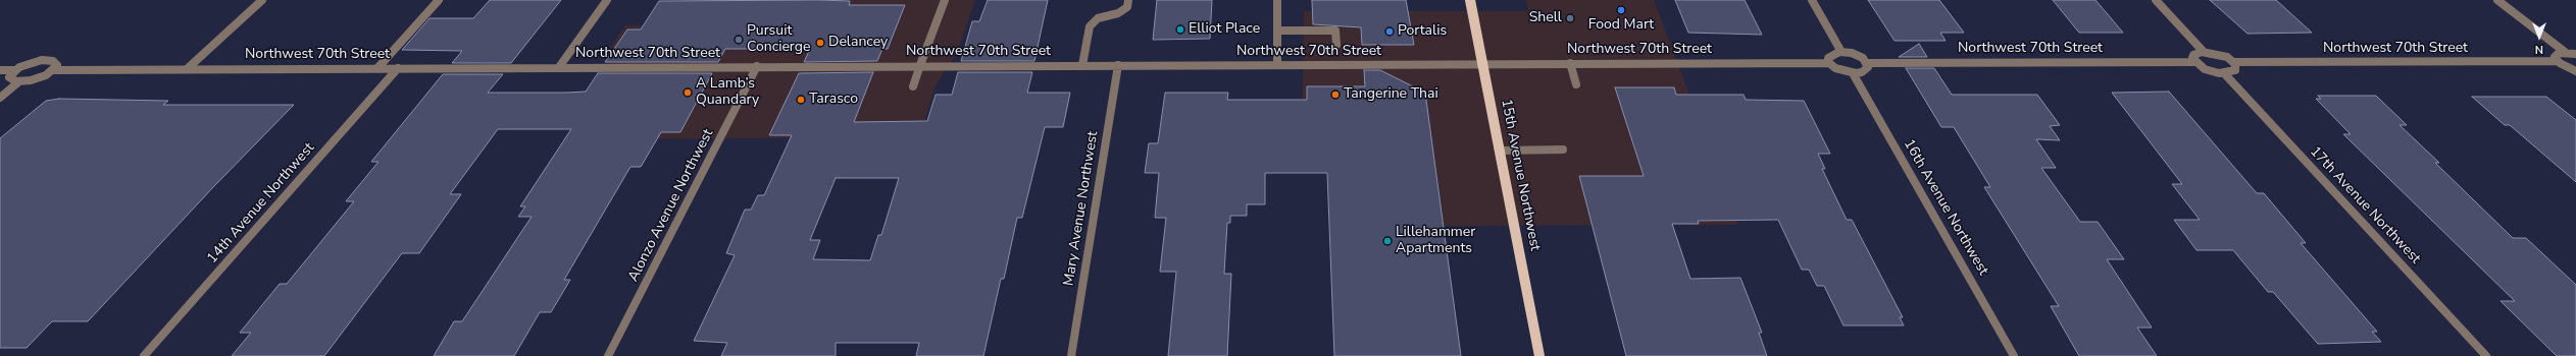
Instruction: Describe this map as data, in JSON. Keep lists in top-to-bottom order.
{
  "streets": {
    "main road": ["15th Avenue Northwest"],
    "street": [
      "Northwest 70th Street",
      "14th Avenue Northwest",
      "Alonzo Avenue Northwest",
      "17th Avenue Northwest",
      "16th Avenue Northwest",
      "Mary Avenue Northwest"
    ]
  },
  "crossings": [
    ["Northwest 70th Street", "15th Avenue Northwest"],
    ["Northwest 70th Street", "14th Avenue Northwest"],
    ["Northwest 70th Street", "Alonzo Avenue Northwest"],
    ["Northwest 70th Street", "Mary Avenue Northwest"]
  ],
  "places": [
    "Food Mart",
    "Shell",
    "Elliot Place",
    "Portalis",
    "Pursuit Concierge",
    "Delancey",
    "A Lamb’s Quandary",
    "Tangerine Thai",
    "Tarasco",
    "Lillehammer Apartments"
  ],
  "north": "bottom"
}
